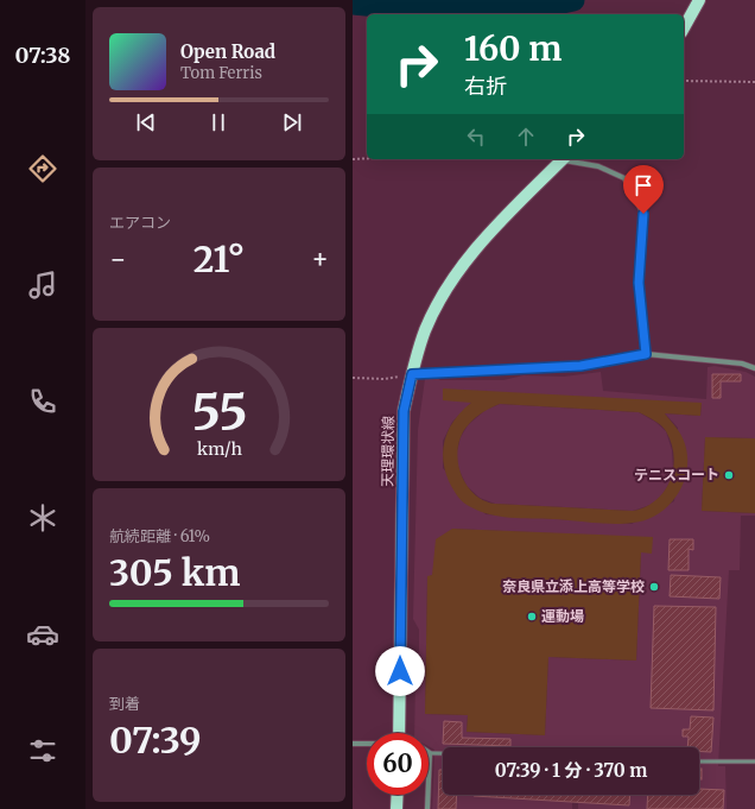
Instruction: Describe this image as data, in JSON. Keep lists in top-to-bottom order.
{
  "streets": {
    "main road": ["天理環状線"]
  },
  "places": ["テニスコート", "奈良県立添上高等学校", "運動場"],
  "page": {
    "tabs": "07:38",
    "turn": ["160 m", "右折"],
    "song": ["Open Road", "Tom Ferris"],
    "tile": [
      "エアコン",
      ["航続距離 · 61%", "305 km"],
      ["到着", "07:39"]
    ],
    "heat": ["−", "21°", "+"],
    "limit": "60",
    "trip": "07:39 · 1 分 · 370 m",
    "gauge": ["55", "km/h"]
  }
}
